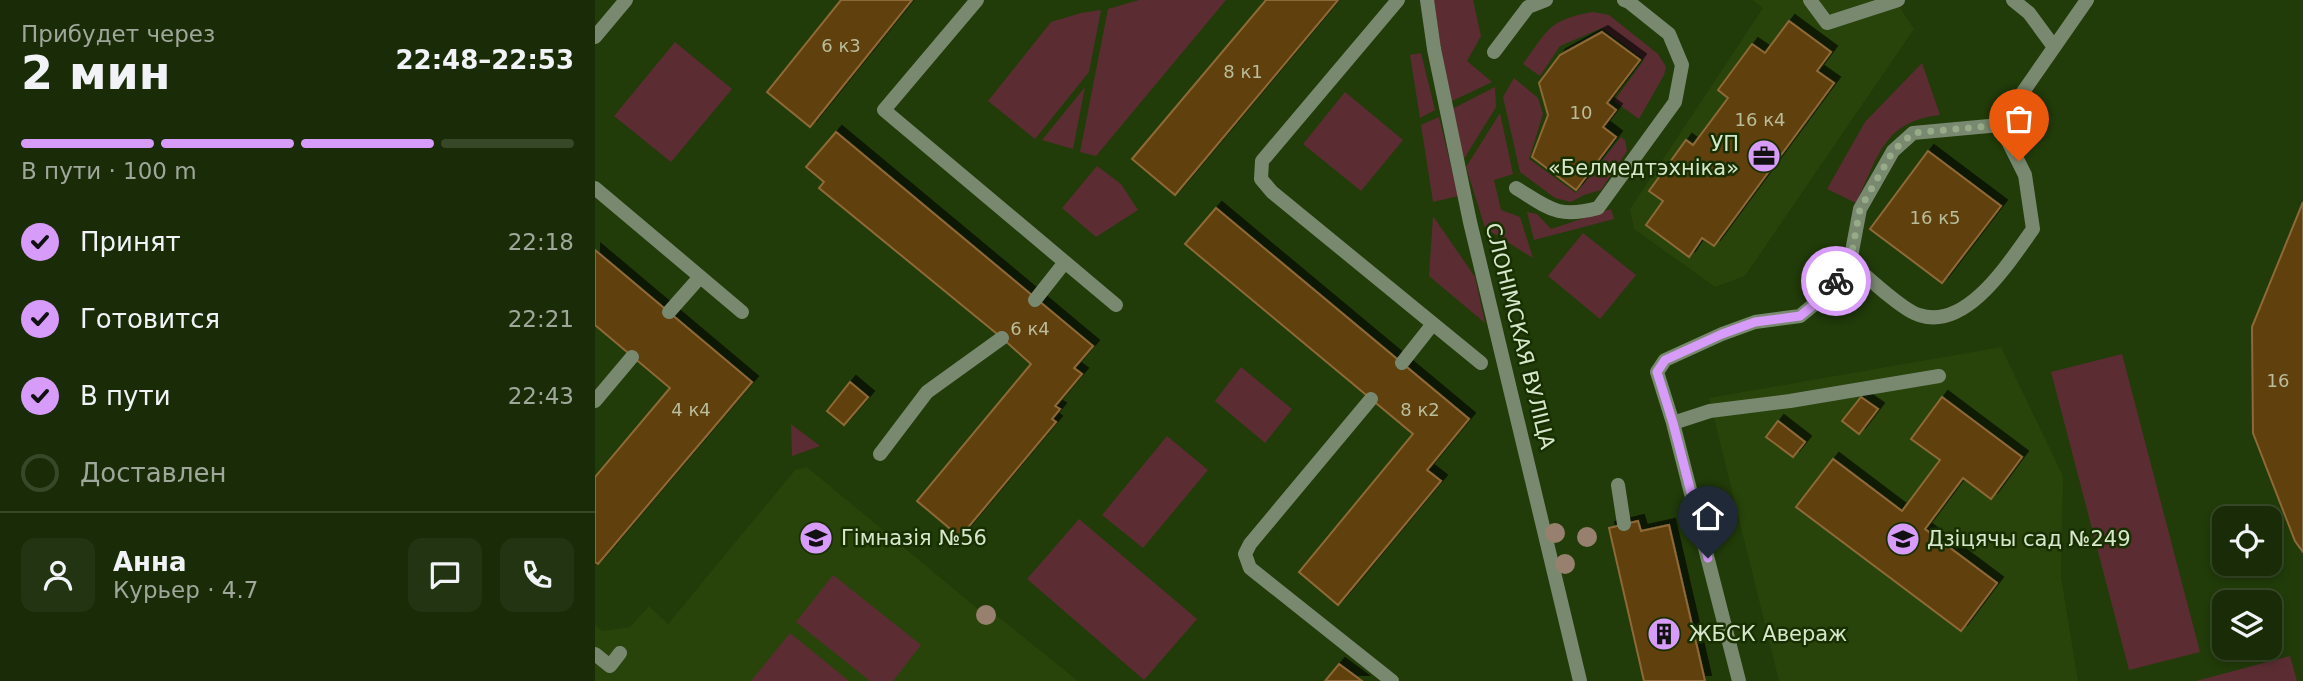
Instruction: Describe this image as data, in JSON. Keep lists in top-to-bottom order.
{
  "streets": {
    "street": ["СЛОНІМСКАЯ ВУЛІЦА"]
  },
  "places": {
    "office": ["УП «Белмедтэхніка»"],
    "school or university": ["Гімназія №56", "Дзіцячы сад №249"],
    "building": ["ЖБСК Авераж"]
  },
  "house_numbers": [
    "6 к3",
    "8 к1",
    "10",
    "16 к4",
    "16 к5",
    "6 к4",
    "16",
    "4 к4",
    "8 к2"
  ],
  "page": {
    "heading": ["2 мин", "Прибудет через", "22:48–22:53"],
    "panel": ["Анна", "Курьер · 4.7"],
    "bar": "В пути · 100 m",
    "list": [
      ["Принят", "22:18"],
      ["Готовится", "22:21"],
      ["В пути", "22:43"],
      "Доставлен"
    ]
  }
}
